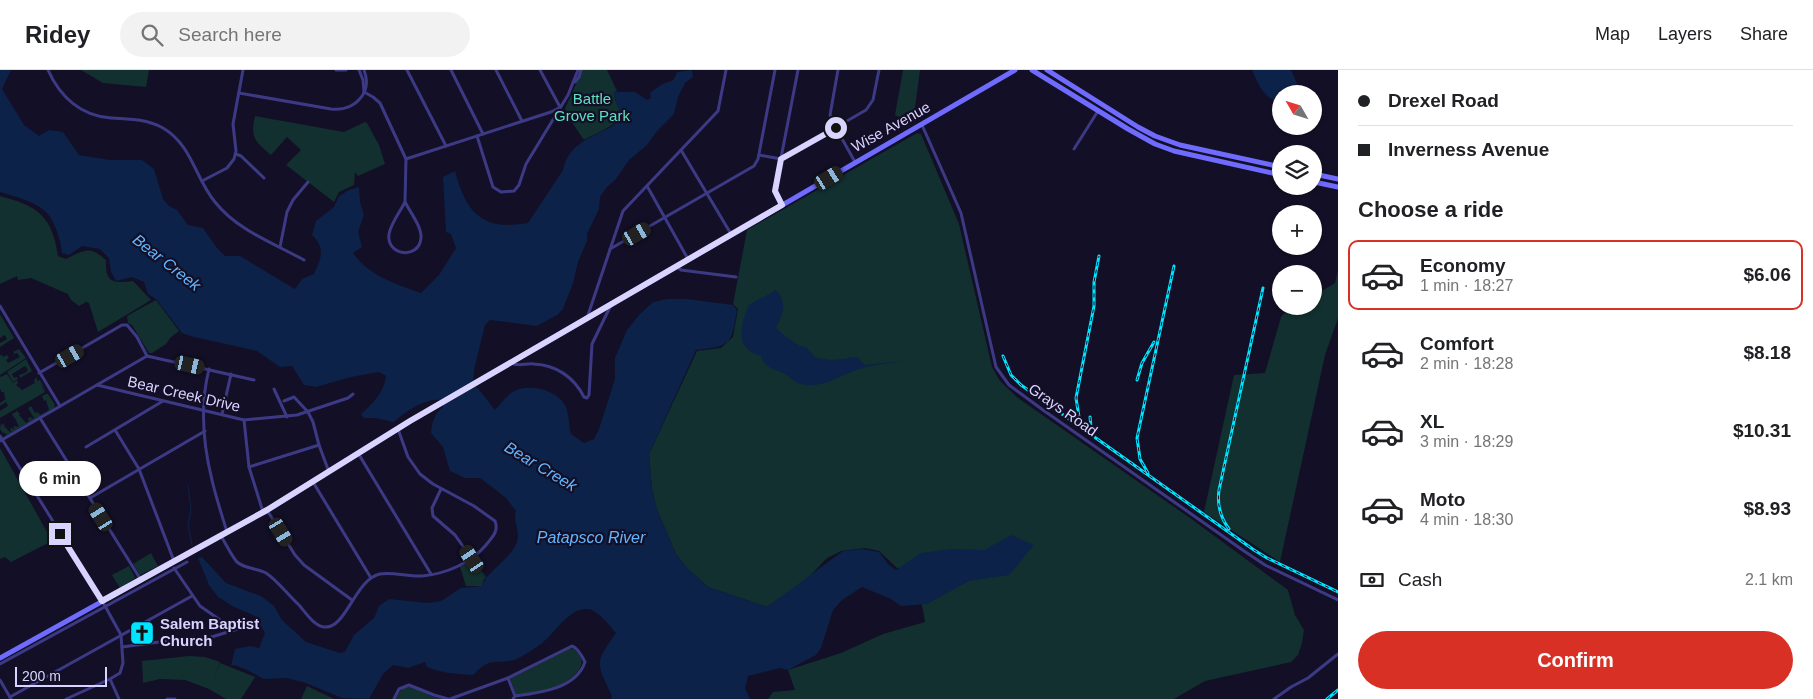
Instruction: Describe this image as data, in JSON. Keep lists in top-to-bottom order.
{
  "streets": {
    "main road": ["Wise Avenue"],
    "street": ["Bear Creek Drive", "Grays Road"]
  },
  "crossings": [
    ["Wise Avenue", "Grays Road"]
  ],
  "water": ["Bear Creek", "Patapsco River"],
  "parks": ["Battle Grove Park"],
  "places": {
    "church": ["Salem Baptist Church"]
  },
  "scale_bar": "200 m",
  "north": "top left",
  "page": {
    "header": "Ridey",
    "search": "Search here",
    "nav": ["Map", "Layers", "Share"],
    "banner": ["Drexel Road", "Inverness Avenue"],
    "map_buttons": ["+", "−"],
    "heading": "Choose a ride",
    "list": [
      {
        "name": "Economy",
        "note": "1 min · 18:27",
        "value": "$6.06"
      },
      {
        "name": "Comfort",
        "note": "2 min · 18:28",
        "value": "$8.18"
      },
      {
        "name": "XL",
        "note": "3 min · 18:29",
        "value": "$10.31"
      },
      {
        "name": "Moto",
        "note": "4 min · 18:30",
        "value": "$8.93"
      }
    ],
    "bubble": "6 min",
    "pay": ["Cash", "2.1 km"],
    "buttons": "Confirm",
    "scale": "200 m"
  }
}
